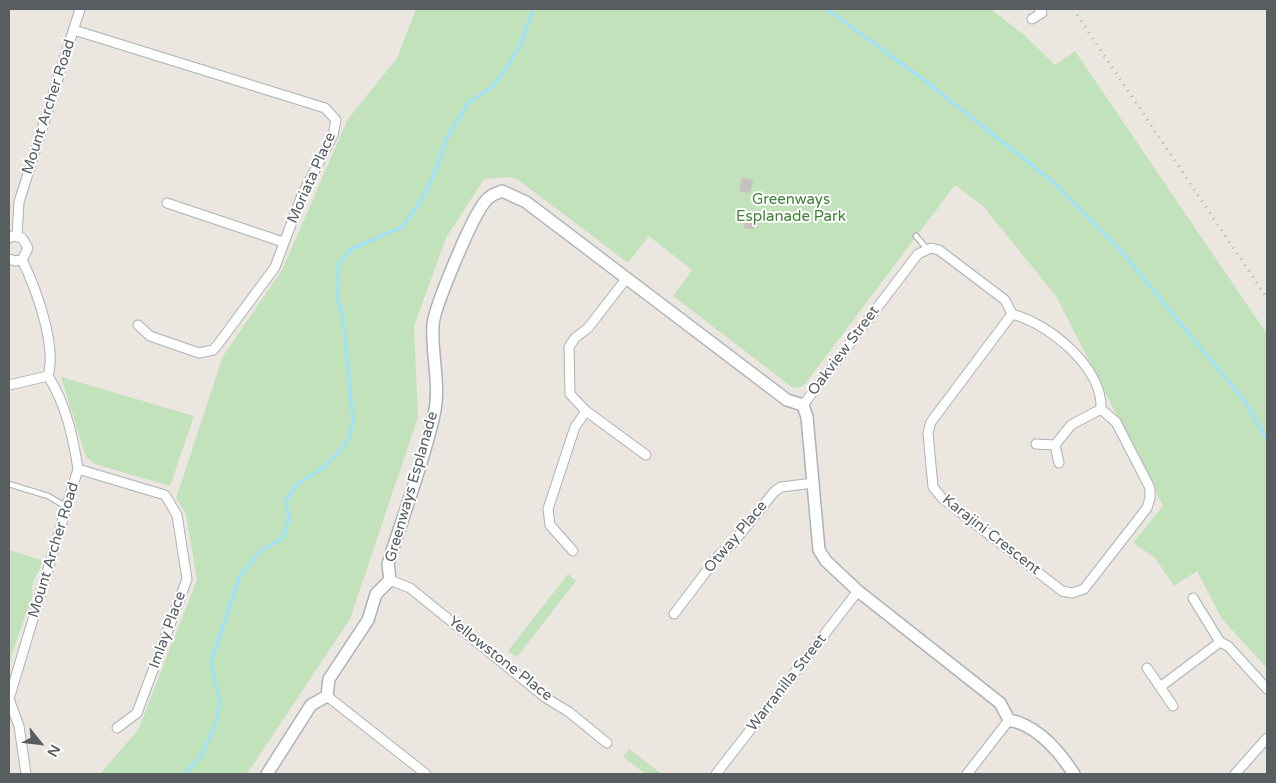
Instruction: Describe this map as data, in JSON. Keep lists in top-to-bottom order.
{
  "streets": {
    "street": [
      "Mount Archer Road",
      "Moriata Place",
      "Oakview Street",
      "Greenways Esplanade",
      "Karajini Crescent",
      "Otway Place",
      "Imlay Place",
      "Yellowstone Place",
      "Warranilla Street"
    ]
  },
  "crossings": [
    ["Mount Archer Road", "Moriata Place"],
    ["Mount Archer Road", "Imlay Place"],
    ["Oakview Street", "Greenways Esplanade"],
    ["Oakview Street", "Otway Place"],
    ["Oakview Street", "Warranilla Street"],
    ["Greenways Esplanade", "Yellowstone Place"]
  ],
  "parks": ["Greenways Esplanade Park"],
  "north": "bottom right"
}
